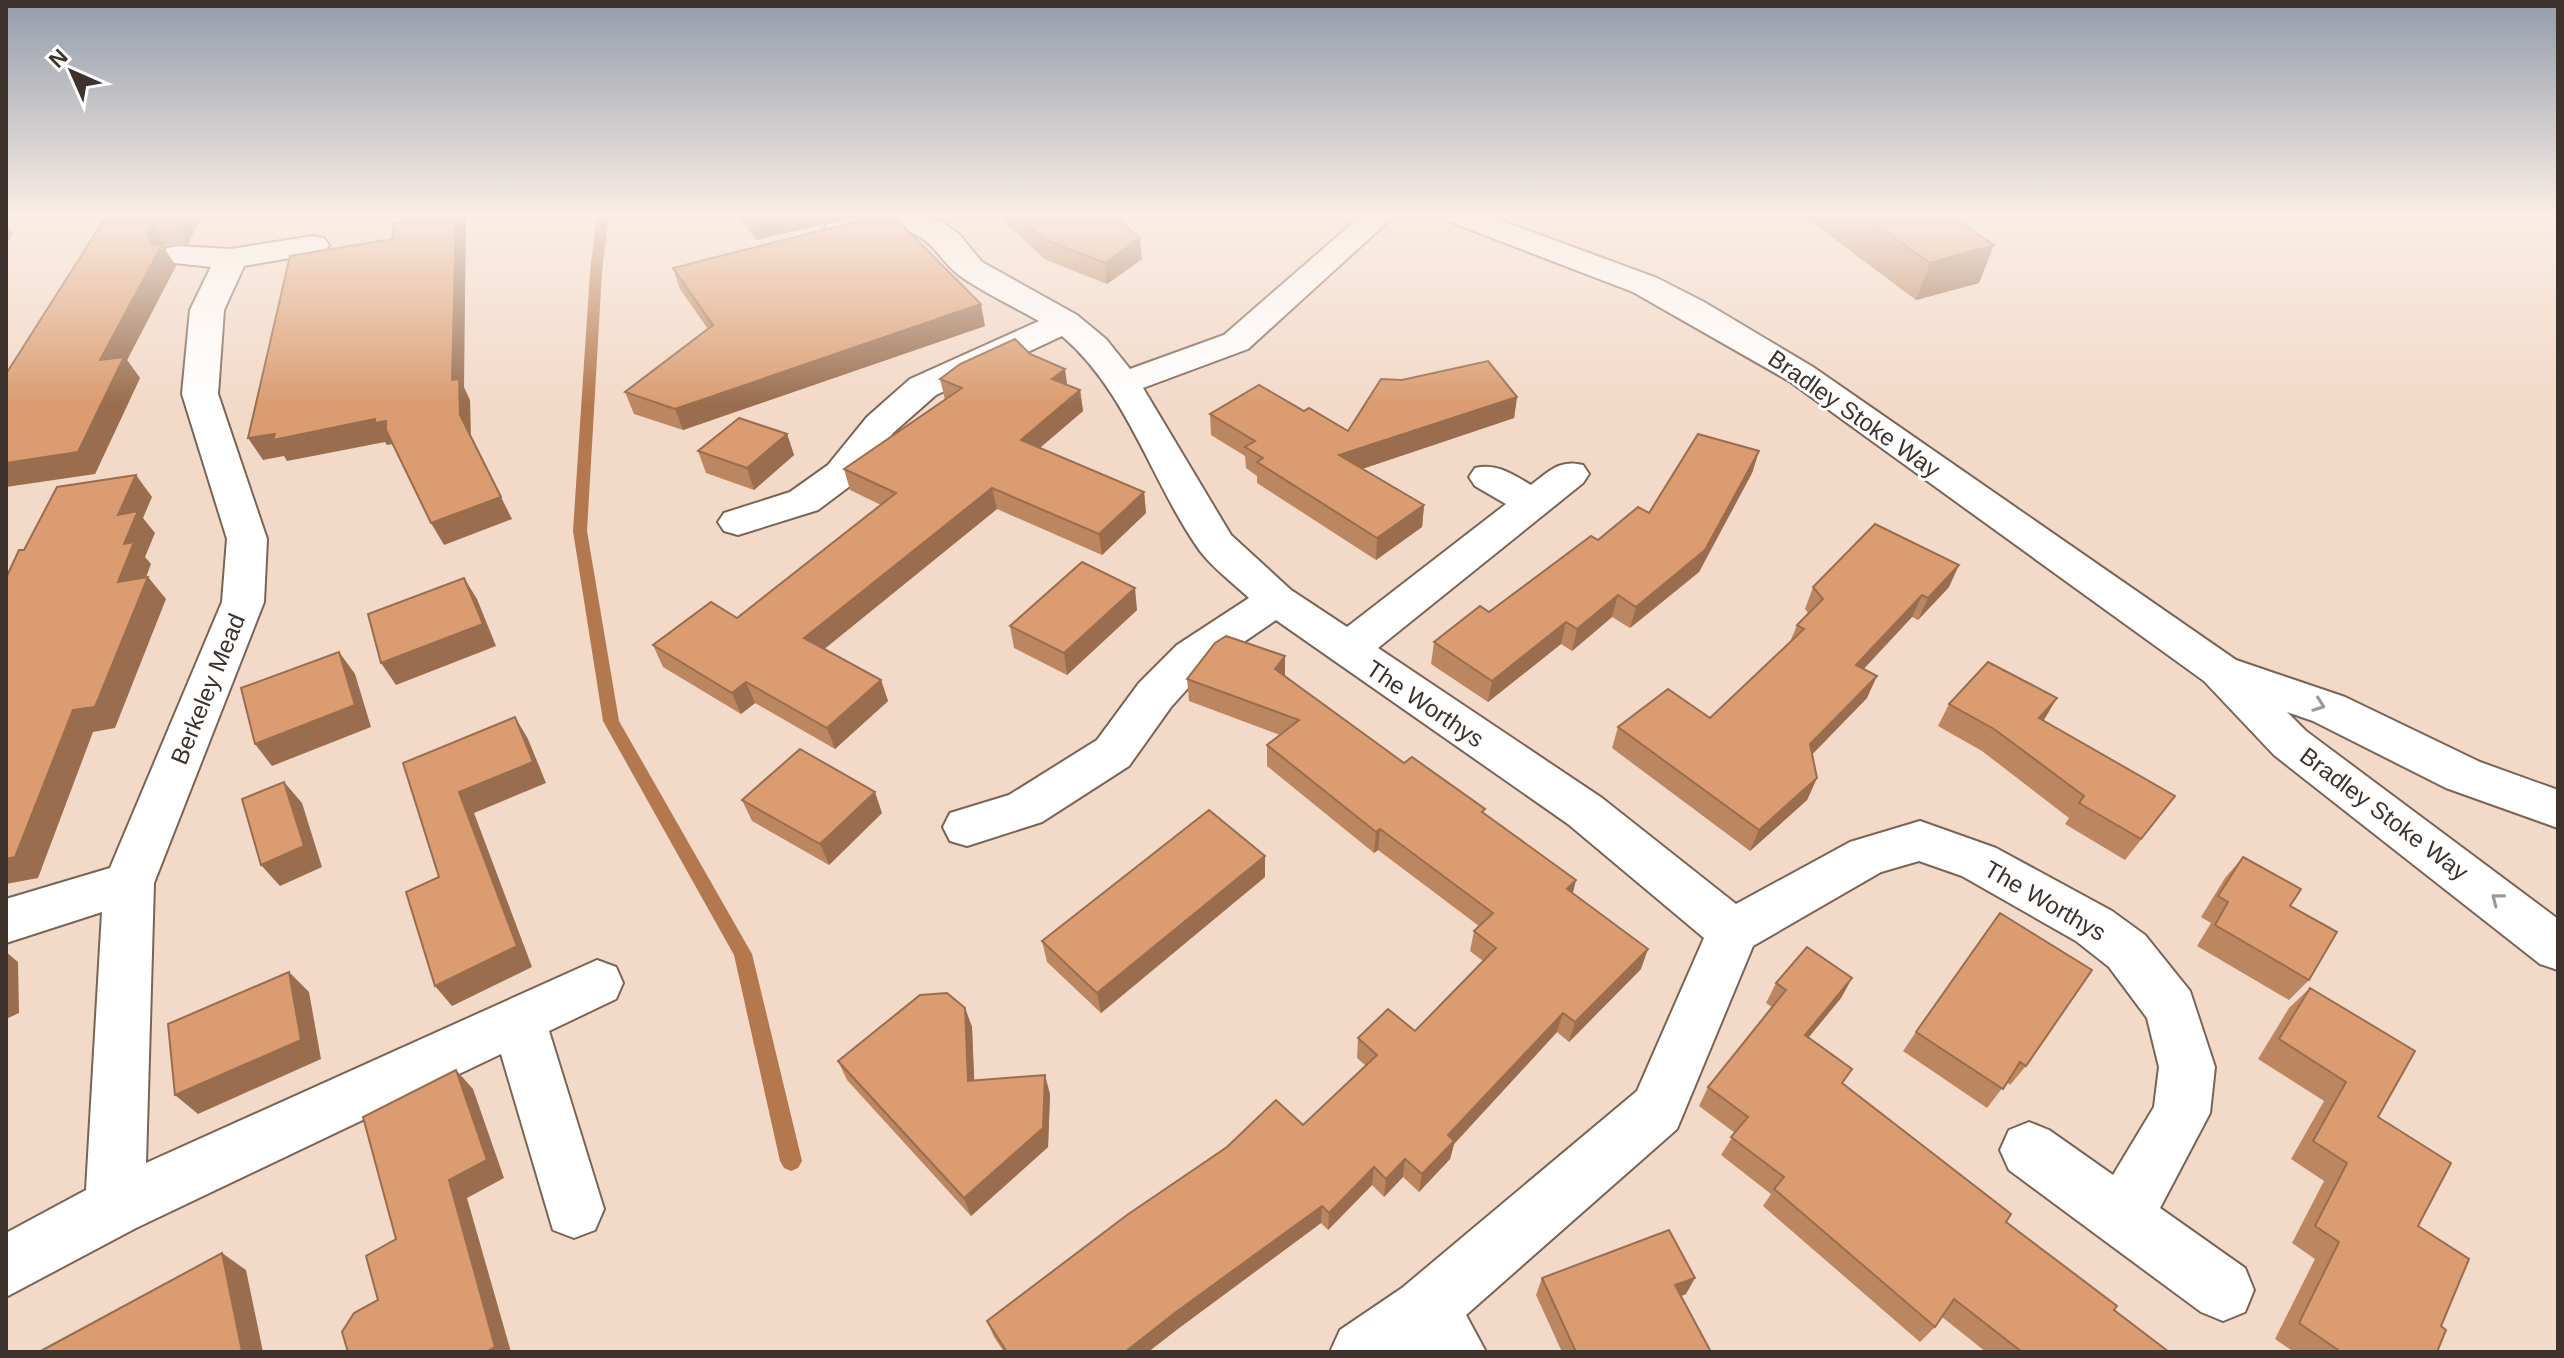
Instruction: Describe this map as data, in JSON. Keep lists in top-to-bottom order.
{
  "streets": {
    "street": ["Bradley Stoke Way", "Berkeley Mead", "The Worthys"]
  },
  "north": "top left"
}
